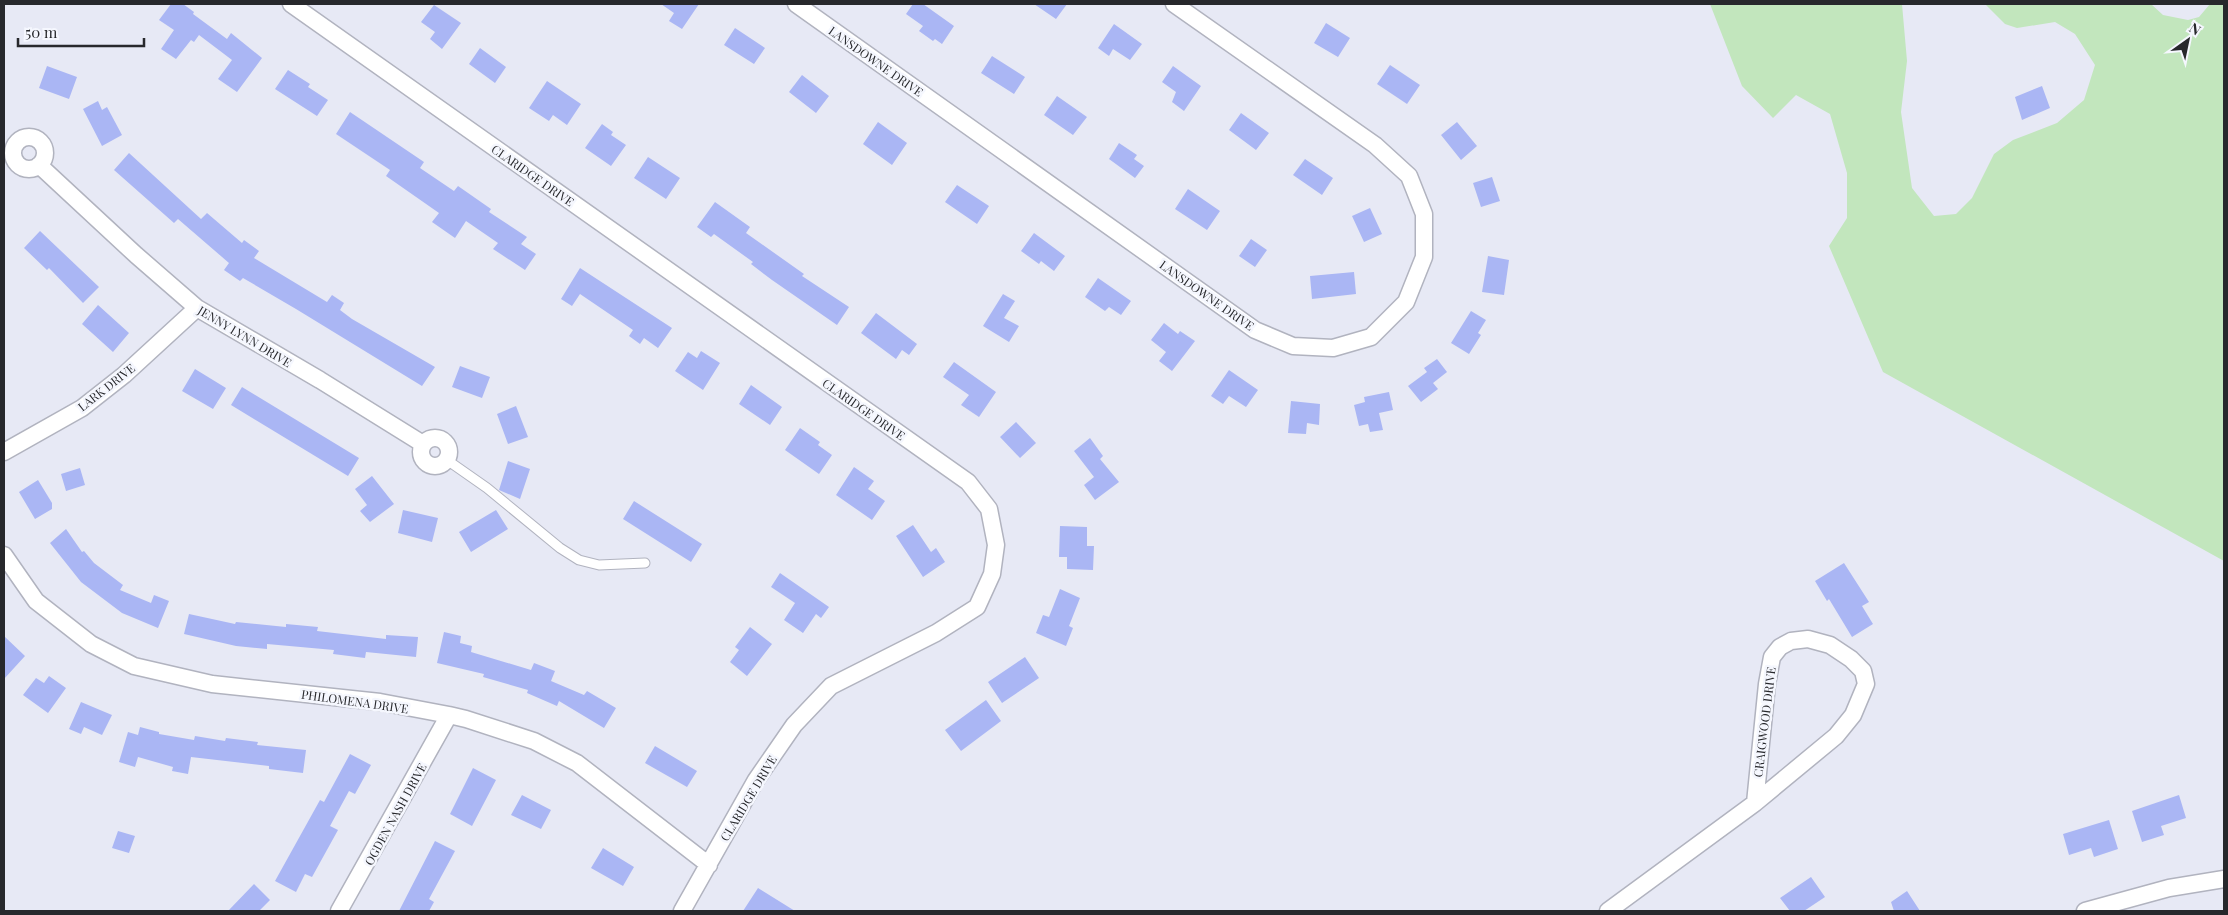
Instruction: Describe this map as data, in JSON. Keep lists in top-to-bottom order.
{
  "streets": {
    "street": [
      "LANSDOWNE DRIVE",
      "CLARIDGE DRIVE",
      "JENNY LYNN DRIVE",
      "LARK DRIVE",
      "PHILOMENA DRIVE",
      "CRAIGWOOD DRIVE",
      "OGDEN NASH DRIVE"
    ]
  },
  "crossings": [
    ["CLARIDGE DRIVE", "PHILOMENA DRIVE"],
    ["JENNY LYNN DRIVE", "LARK DRIVE"],
    ["PHILOMENA DRIVE", "OGDEN NASH DRIVE"]
  ],
  "scale_bar": "50 m",
  "north": "top right"
}
